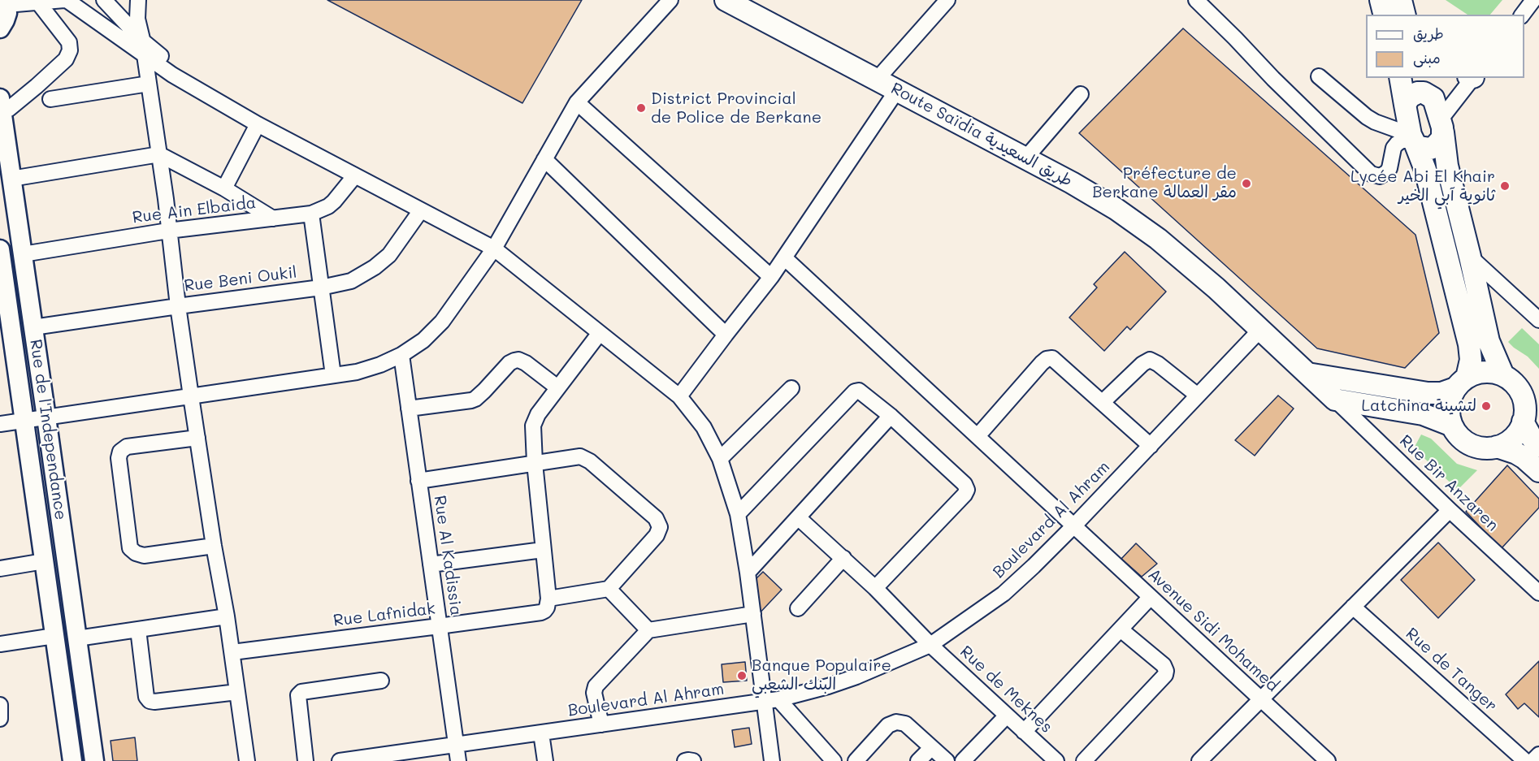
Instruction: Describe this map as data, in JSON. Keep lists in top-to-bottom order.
{
  "streets": {
    "highway": ["Route Saïdia طريق السعيدية"],
    "main road": ["Rue de l'Independance"],
    "street": [
      "Rue Ain Elbaida",
      "Rue Beni Oukil",
      "Rue Bir Anzaren",
      "Boulevard Al Ahram",
      "Rue Al Kadissia",
      "Rue Lafnidak",
      "Avenue Sidi Mohamed",
      "Rue de Tanger",
      "Rue de Meknes"
    ]
  },
  "crossings": [
    ["Route Saïdia طريق السعيدية", "Rue Bir Anzaren"],
    ["Route Saïdia طريق السعيدية", "Boulevard Al Ahram"],
    ["Rue Ain Elbaida", "Rue de l'Independance"],
    ["Rue Beni Oukil", "Rue de l'Independance"],
    ["Boulevard Al Ahram", "Rue Al Kadissia"],
    ["Boulevard Al Ahram", "Avenue Sidi Mohamed"],
    ["Boulevard Al Ahram", "Rue de Meknes"],
    ["Rue Al Kadissia", "Rue Lafnidak"]
  ],
  "places": [
    "District Provincial de Police de Berkane",
    "Préfecture de Berkane مقر العمالة",
    "Lycée Abi El Khair ثانوية آبي الخير",
    "Latchina لتشينة",
    "Banque Populaire البنك الشعبي"
  ],
  "legend": ["طريق", "مبنى"]
}
